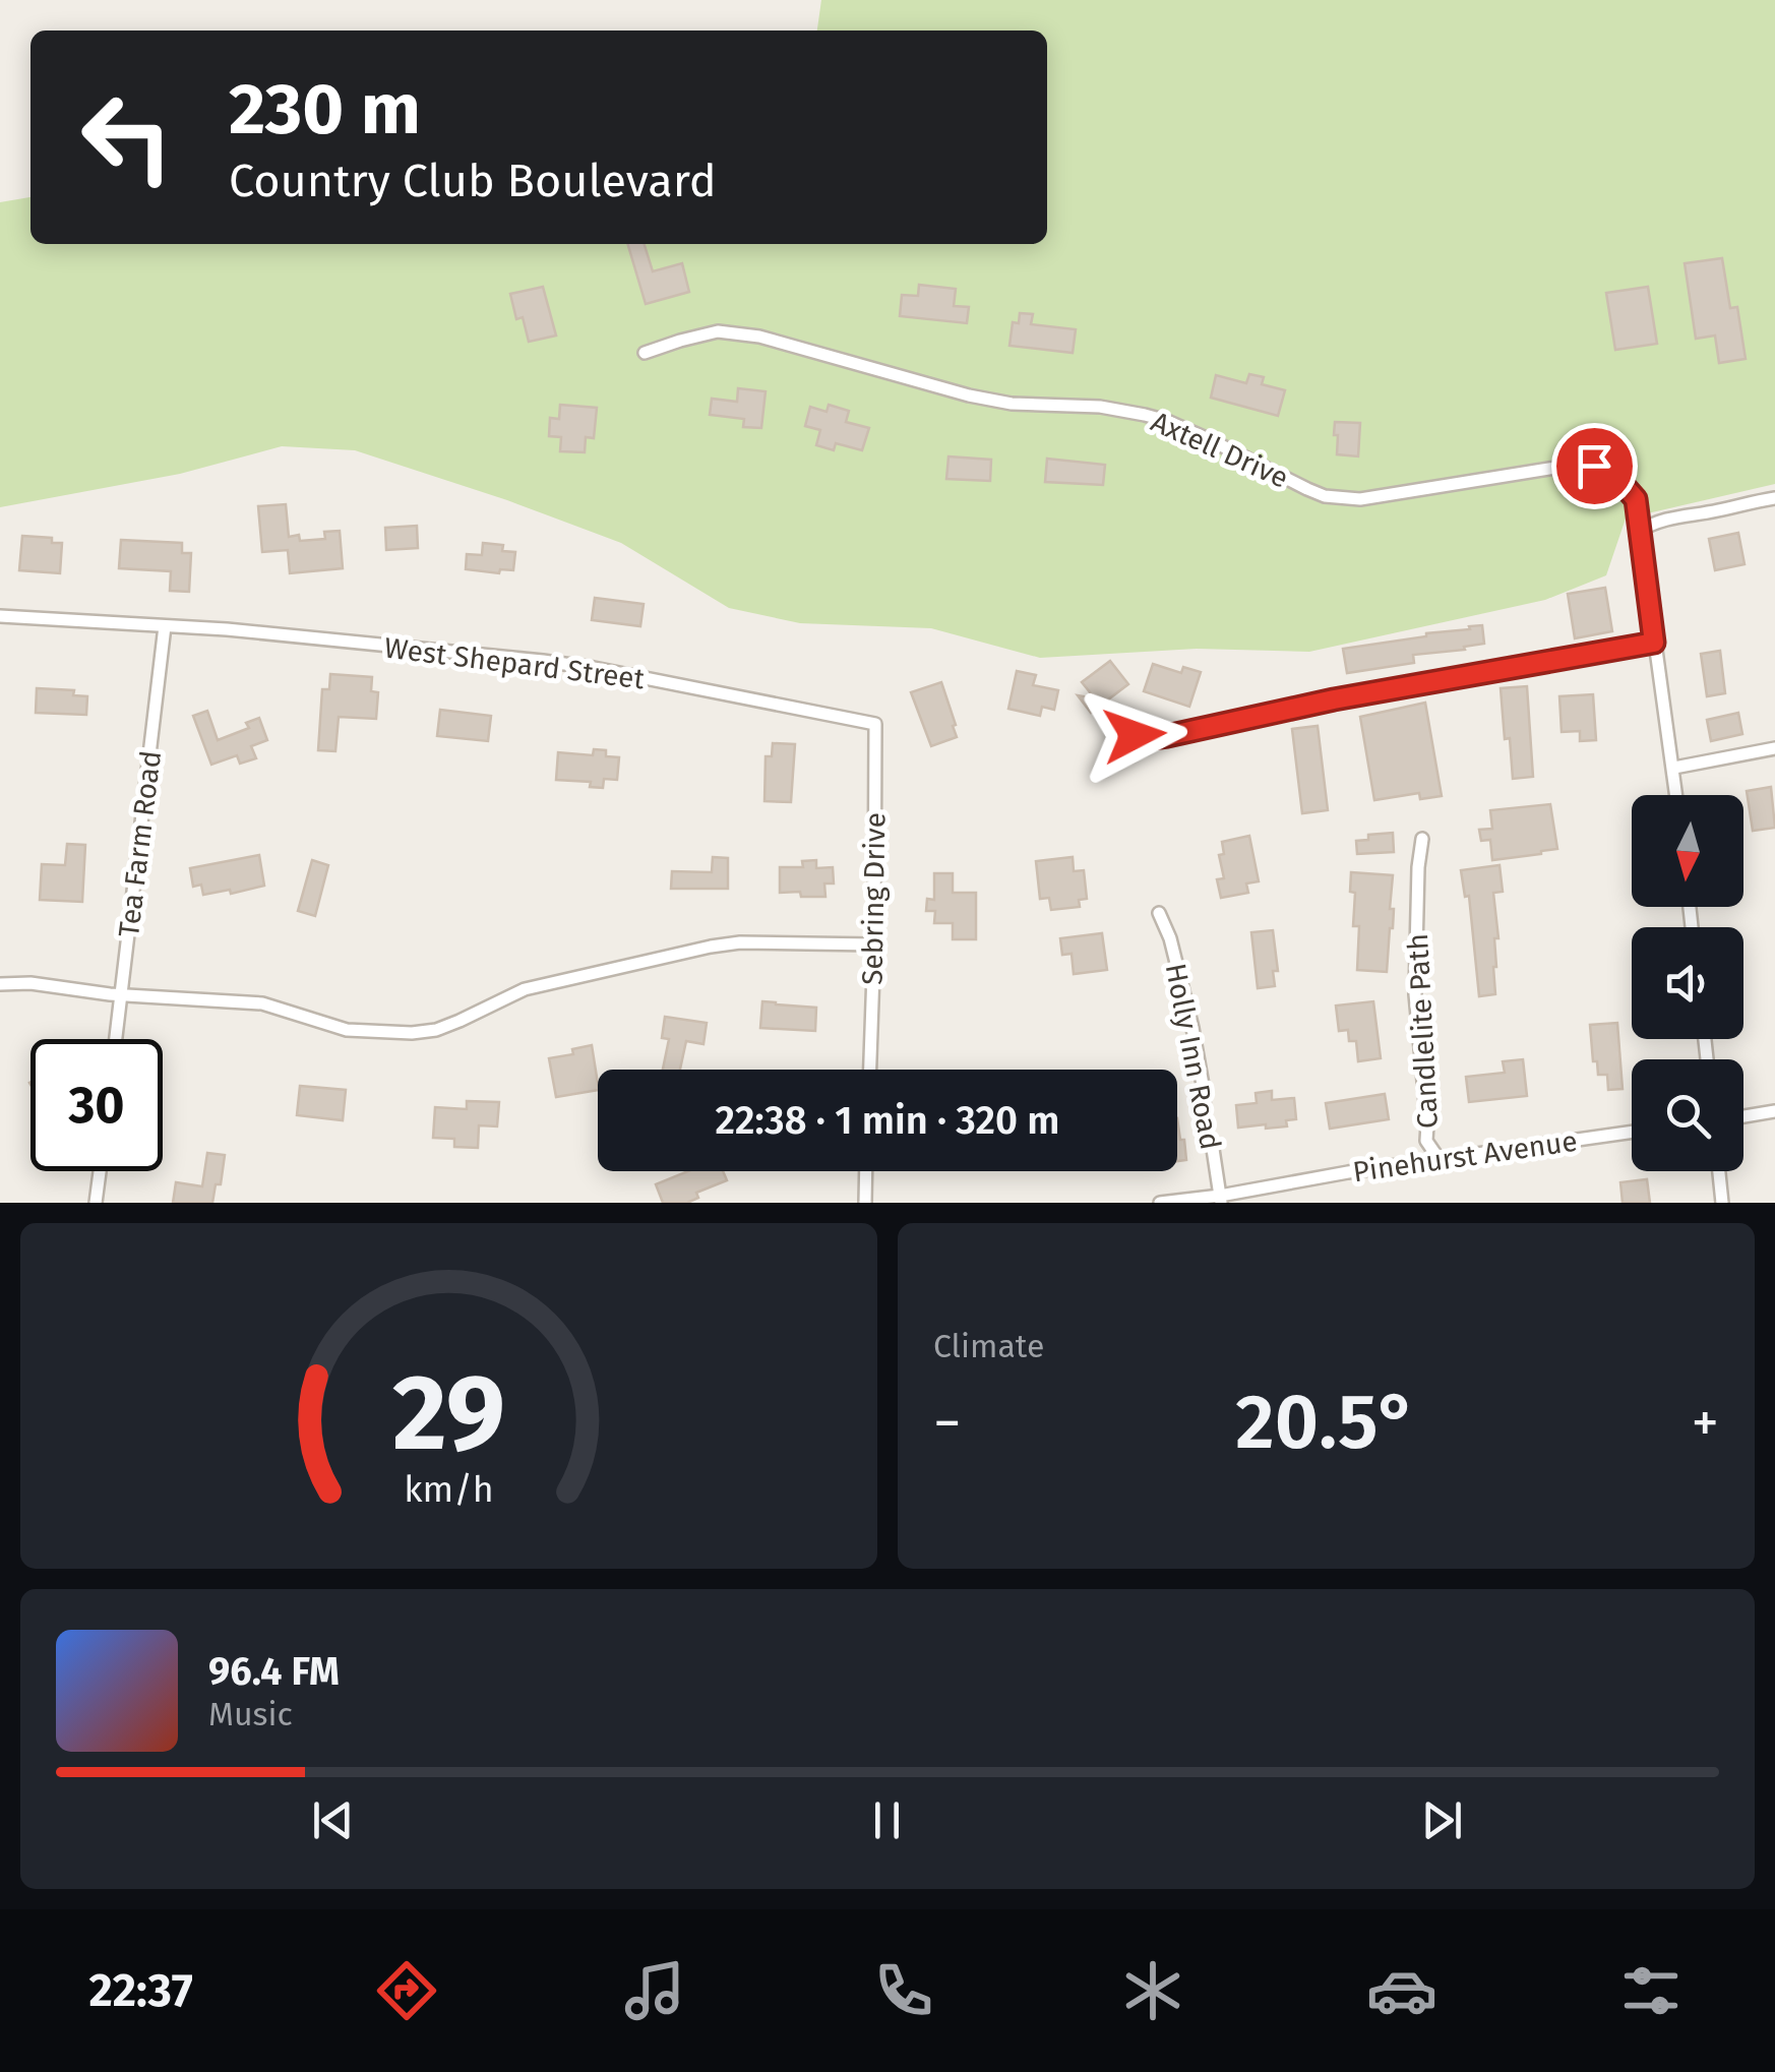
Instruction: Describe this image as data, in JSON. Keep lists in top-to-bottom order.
{
  "streets": {
    "street": [
      "Axtell Drive",
      "West Shepard Street",
      "Tea Farm Road",
      "Sebring Drive",
      "Candlelite Path",
      "Holly Inn Road",
      "Pinehurst Avenue"
    ]
  },
  "crossings": [
    ["West Shepard Street", "Tea Farm Road"],
    ["West Shepard Street", "Sebring Drive"],
    ["Candlelite Path", "Pinehurst Avenue"],
    ["Holly Inn Road", "Pinehurst Avenue"]
  ],
  "north": "bottom",
  "page": {
    "turn": ["230 m", "Country Club Boulevard"],
    "limit": "30",
    "trip": "22:38 · 1 min · 320 m",
    "tile": "Climate",
    "heat": ["−", "20.5°", "+"],
    "song": ["96.4 FM", "Music"],
    "tabs": "22:37",
    "gauge": ["29", "km/h"]
  }
}
